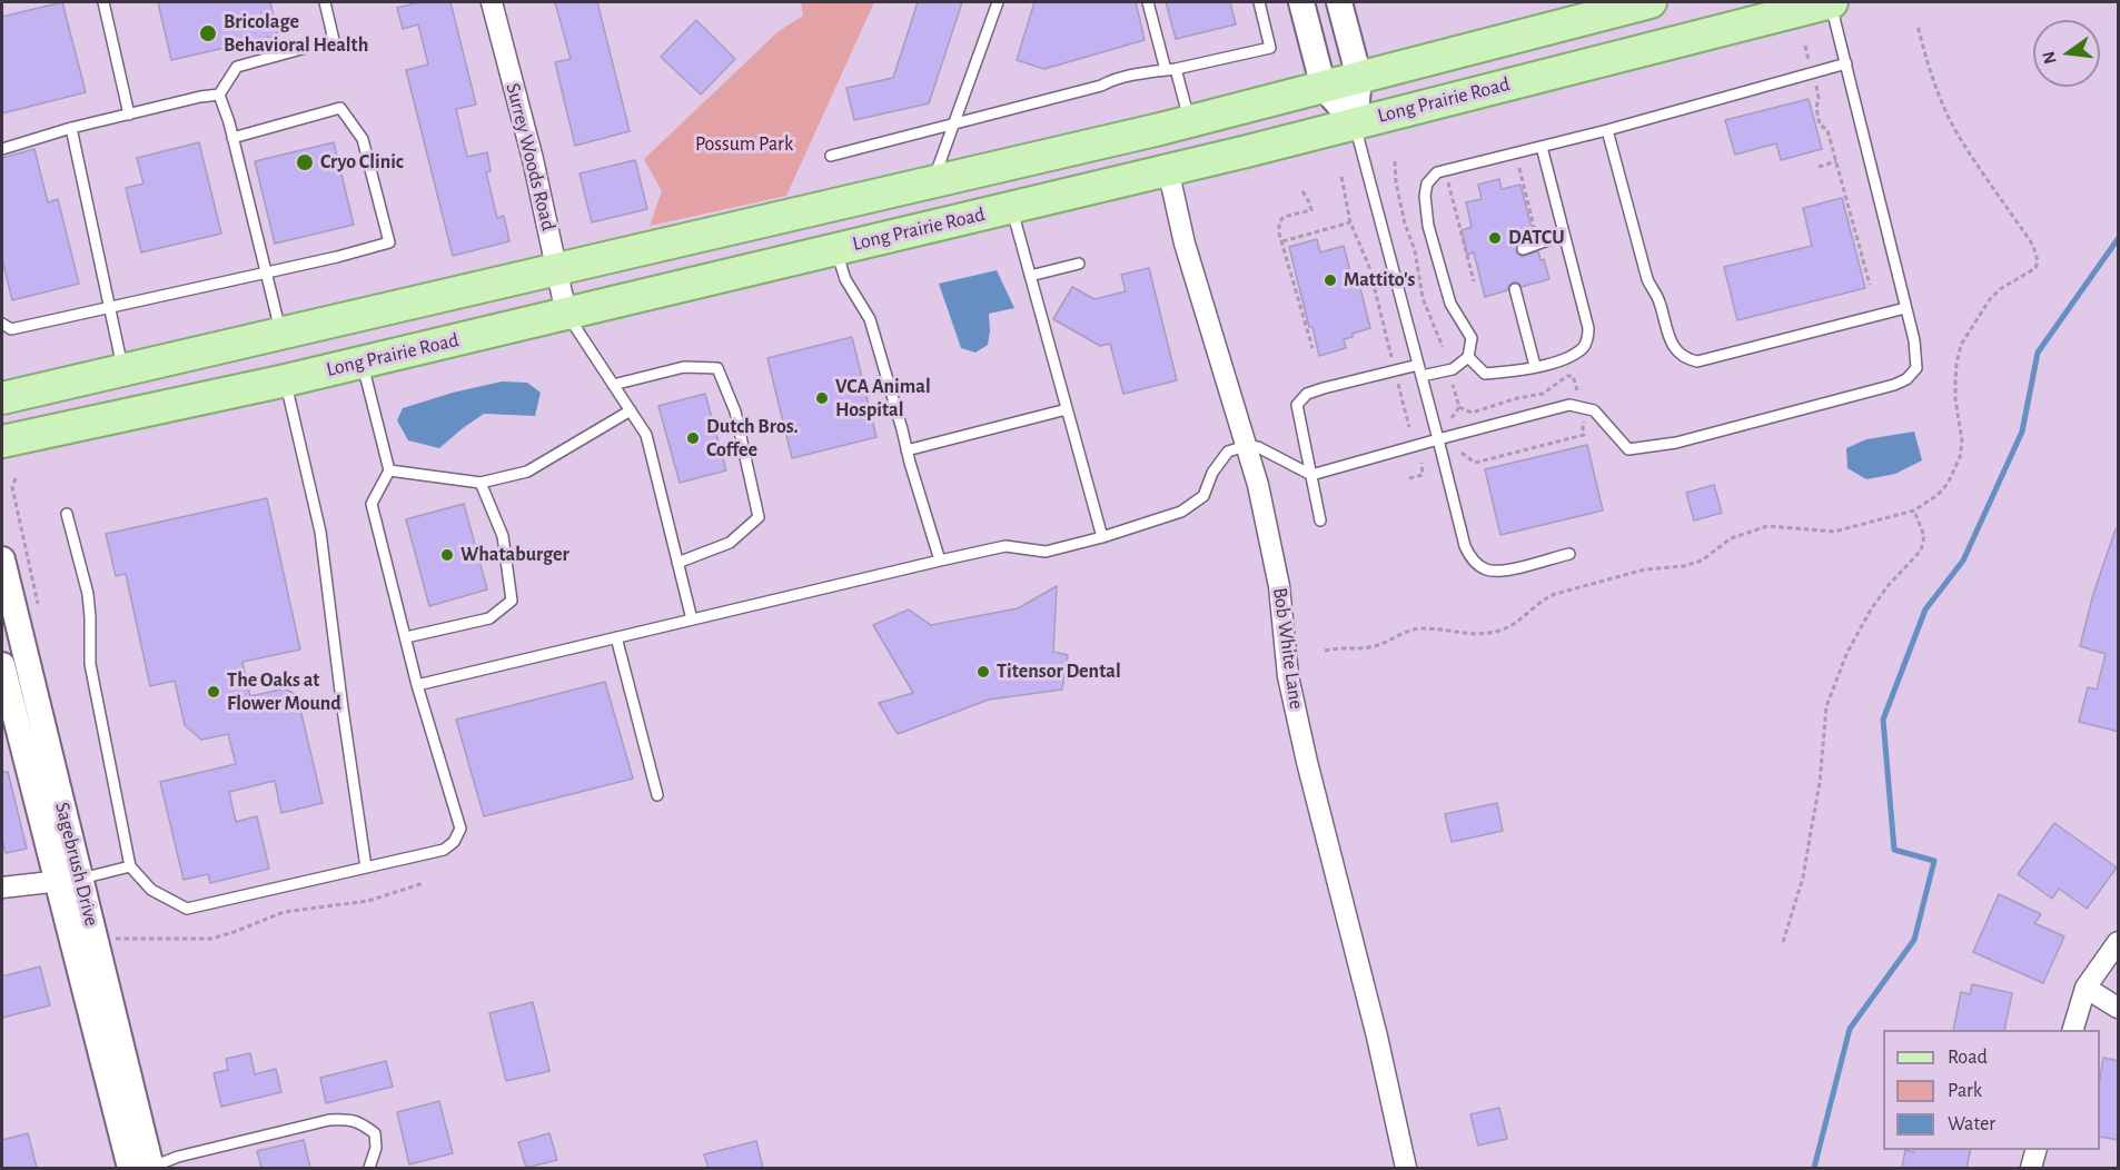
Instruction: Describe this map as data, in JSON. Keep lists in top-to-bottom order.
{
  "streets": {
    "main road": ["Long Prairie Road"],
    "street": ["Surrey Woods Road", "Bob White Lane", "Sagebrush Drive"]
  },
  "crossings": [
    ["Long Prairie Road", "Surrey Woods Road"],
    ["Long Prairie Road", "Bob White Lane"]
  ],
  "parks": ["Possum Park"],
  "places": [
    "Bricolage Behavioral Health",
    "Cryo Clinic",
    "DATCU",
    "Mattito's",
    "VCA Animal Hospital",
    "Dutch Bros. Coffee",
    "Whataburger",
    "Titensor Dental",
    "The Oaks at Flower Mound"
  ],
  "legend": ["Road", "Park", "Water"],
  "north": "left"
}
